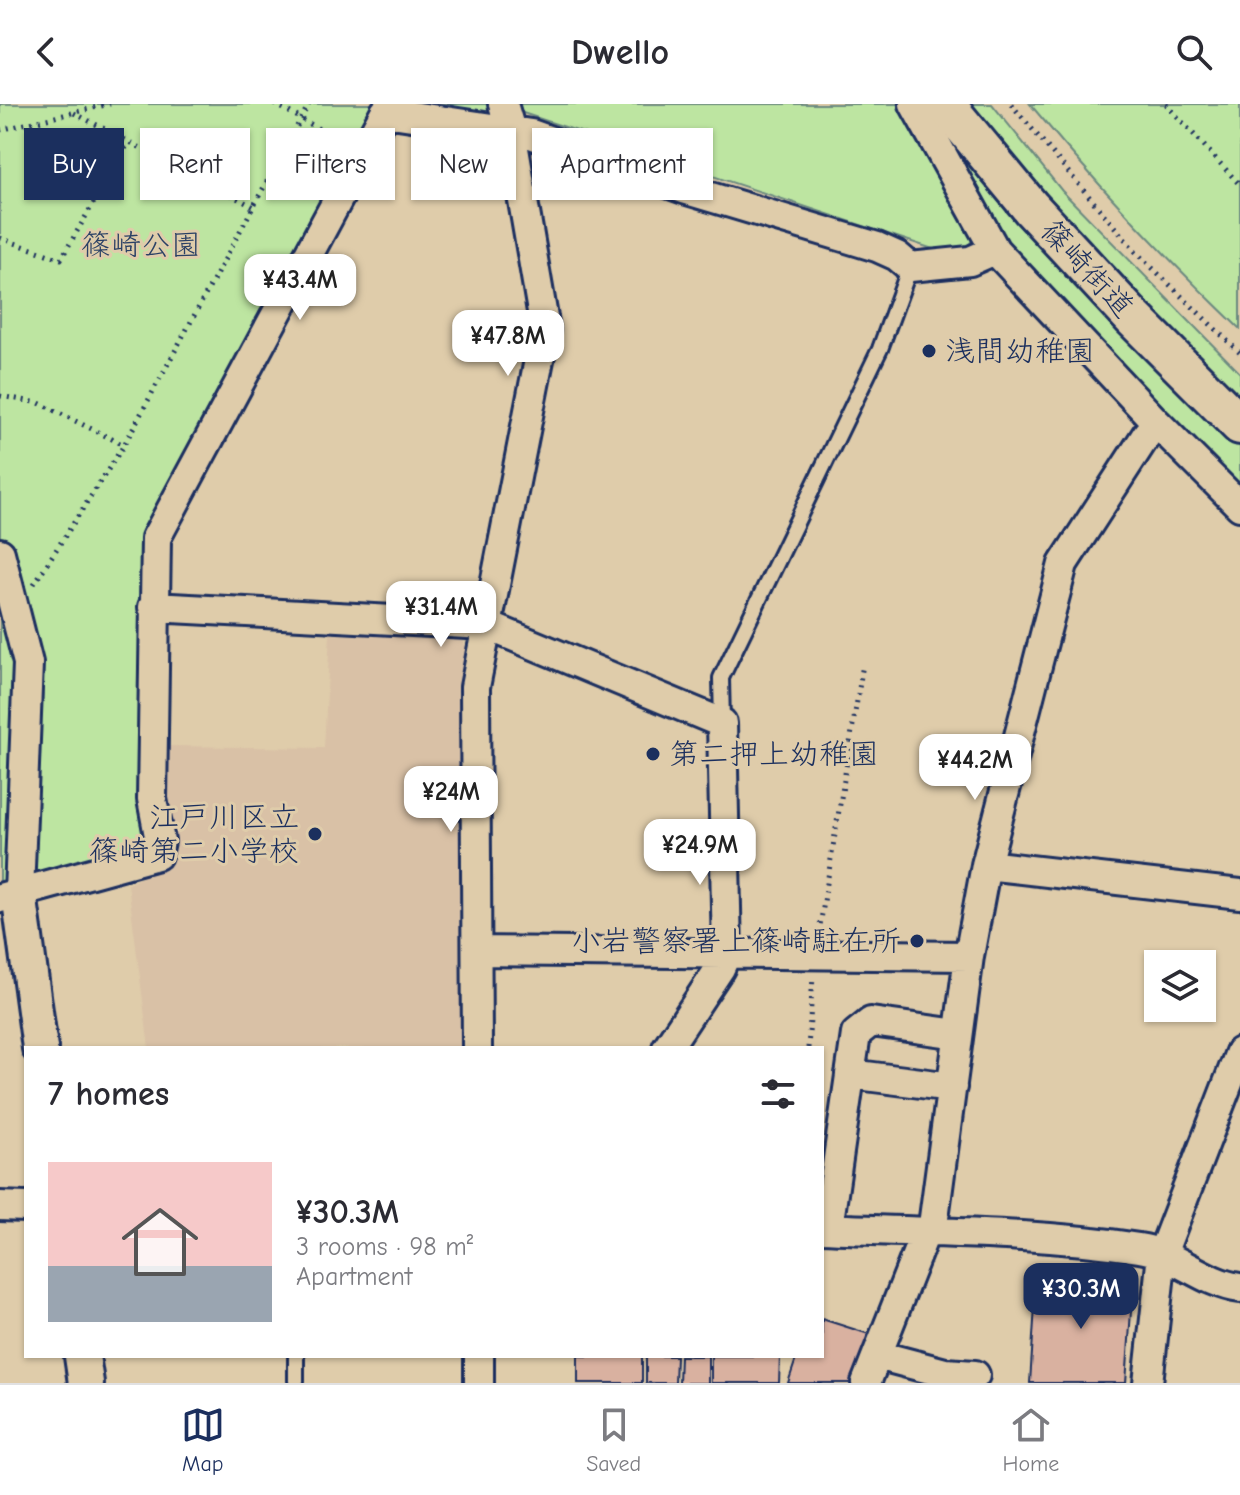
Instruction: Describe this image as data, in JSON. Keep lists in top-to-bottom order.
{
  "streets": {
    "main road": ["篠崎街道"]
  },
  "parks": ["篠崎公園"],
  "places": [
    "浅間幼稚園",
    "第二押上幼稚園",
    "江戸川区立 篠崎第二小学校",
    "小岩警察署上篠崎駐在所"
  ],
  "page": {
    "header": "Dwello",
    "chip": [
      "Buy",
      "Rent",
      "Filters",
      "New",
      "Apartment"
    ],
    "price": [
      "¥43.4M",
      "¥47.8M",
      "¥31.4M",
      "¥44.2M",
      "¥24M",
      "¥24.9M",
      "¥30.3M"
    ],
    "heading": "7 homes",
    "list": [
      {
        "name": "¥30.3M",
        "note": "3 rooms · 98 m² · Apartment"
      }
    ],
    "tabs": ["Map", "Saved", "Home"]
  }
}
